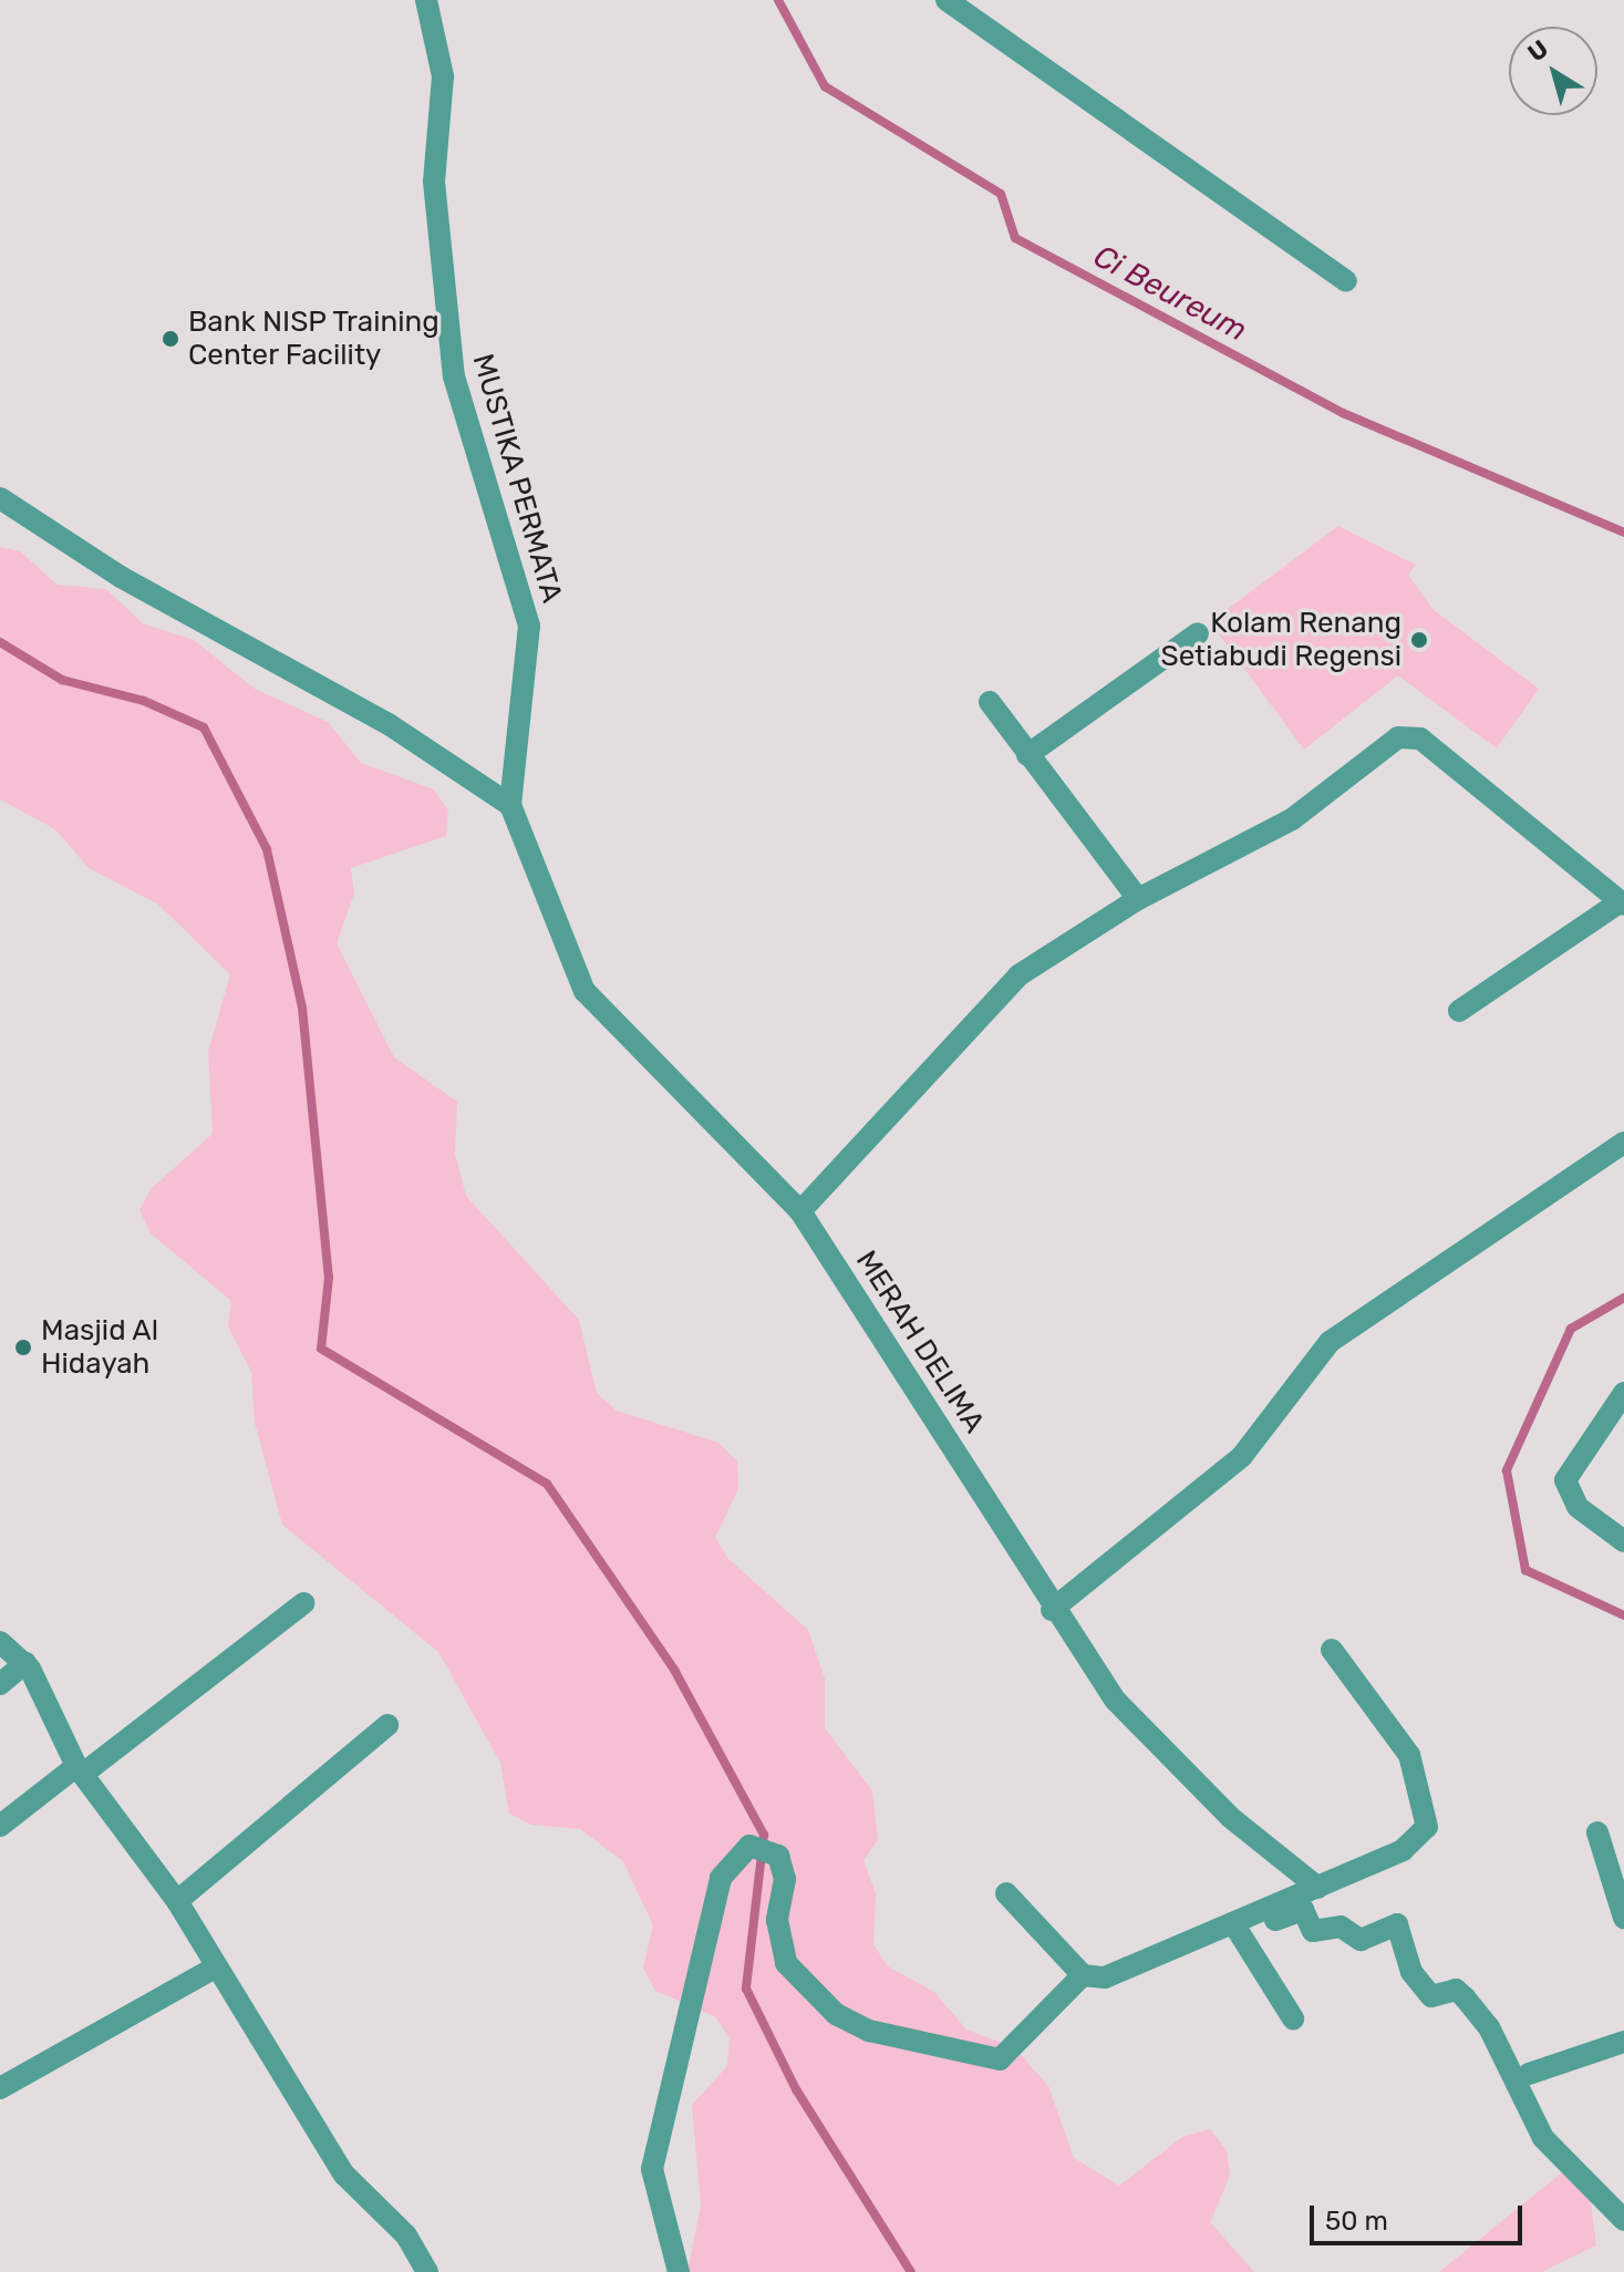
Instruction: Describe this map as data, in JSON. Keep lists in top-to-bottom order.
{
  "streets": {
    "street": ["MUSTIKA PERMATA", "MERAH DELIMA"]
  },
  "crossings": [
    ["MUSTIKA PERMATA", "MERAH DELIMA"]
  ],
  "water": ["Ci Beureum"],
  "places": ["Bank NISP Training Center Facility", "Kolam Renang Setiabudi Regensi", "Masjid Al Hidayah"],
  "scale_bar": "50 m",
  "north": "top left"
}
